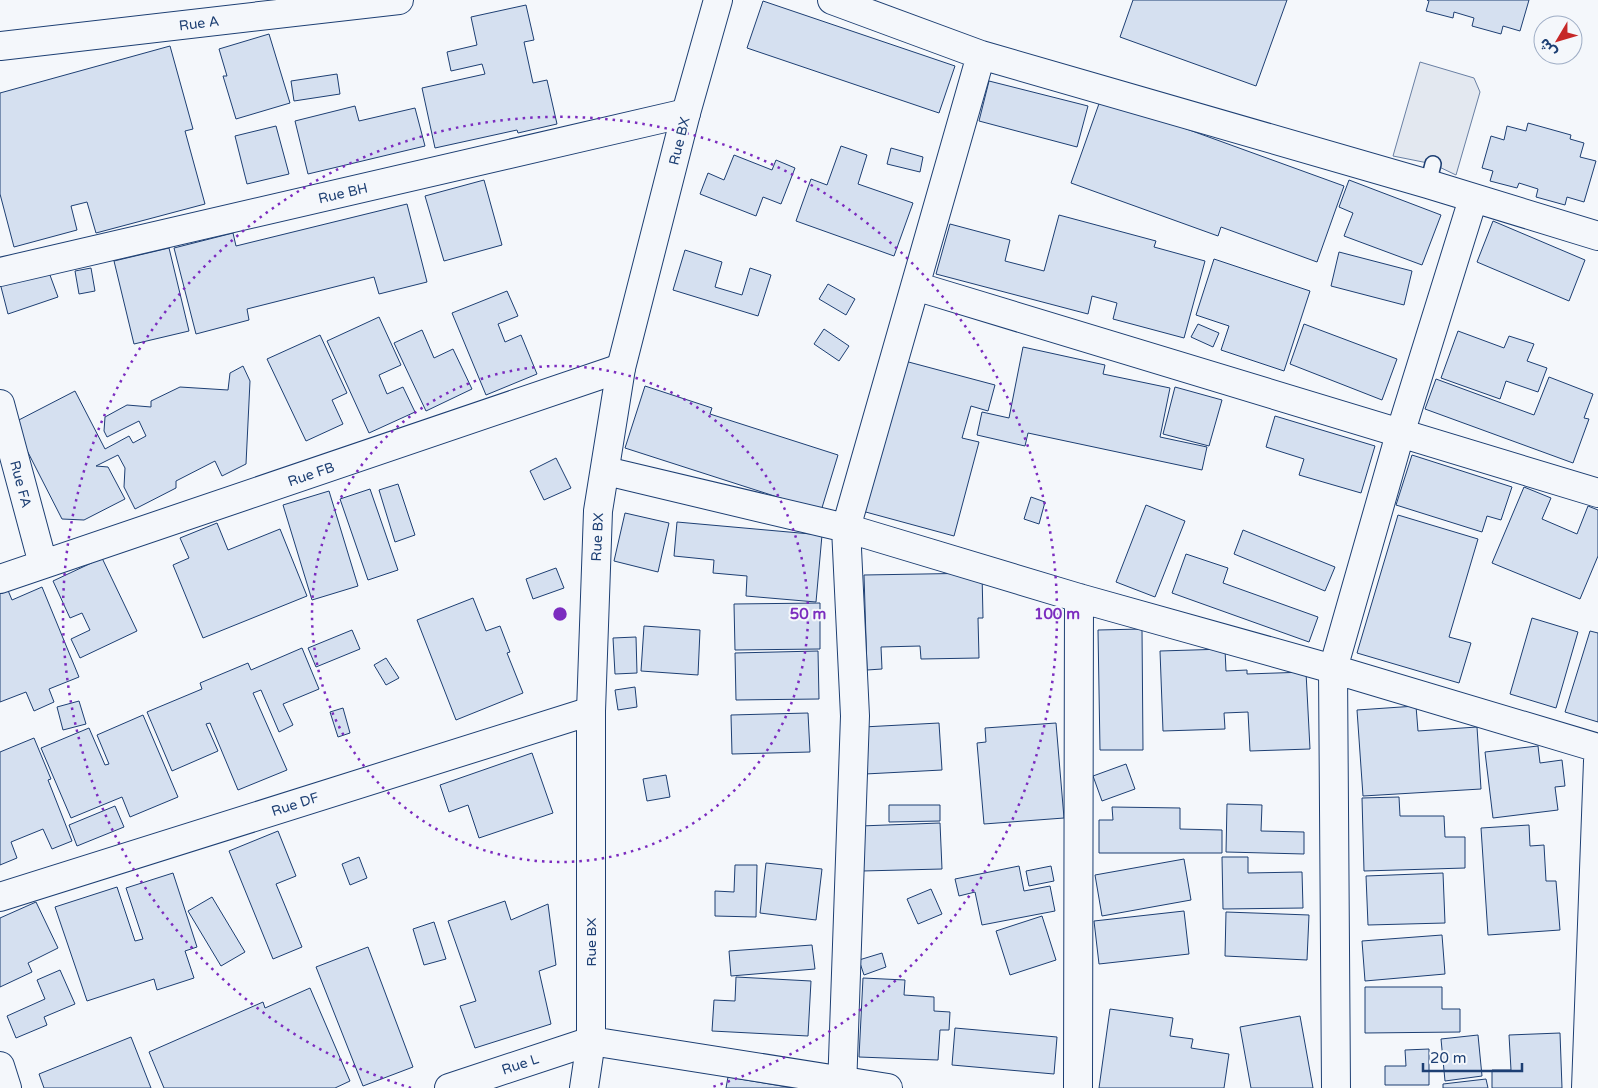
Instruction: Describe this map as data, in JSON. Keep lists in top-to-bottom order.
{
  "streets": {
    "street": [
      "Rue A",
      "Rue BX",
      "Rue BH",
      "Rue FB",
      "Rue FA",
      "Rue DF",
      "Rue L"
    ]
  },
  "crossings": [
    ["Rue BX", "Rue BH"],
    ["Rue BX", "Rue FB"],
    ["Rue BX", "Rue DF"],
    ["Rue BX", "Rue L"],
    ["Rue FB", "Rue FA"]
  ],
  "scale_bar": "20 m",
  "north": "bottom left",
  "rings": ["50 m", "100 m"]
}
